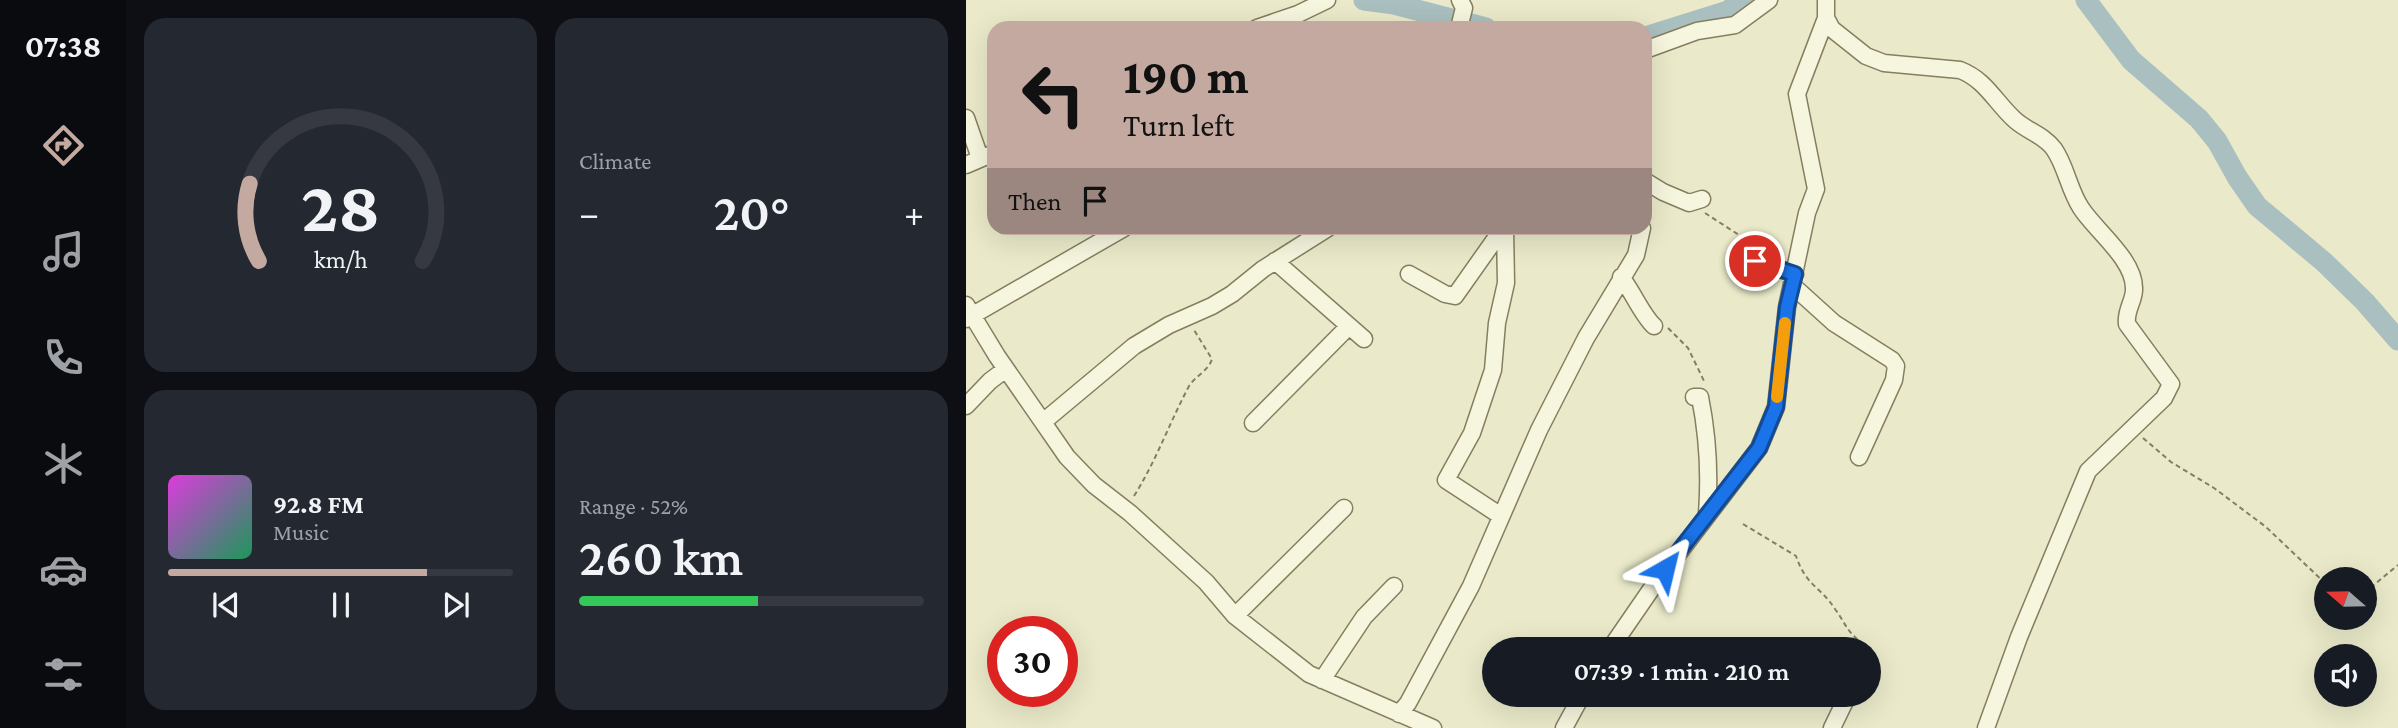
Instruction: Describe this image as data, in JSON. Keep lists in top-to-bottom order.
{
  "north": "left",
  "page": {
    "tabs": "07:38",
    "tile": [
      "Climate",
      ["Range · 52%", "260 km"]
    ],
    "turn": ["190 m", "Turn left"],
    "then": "Then",
    "heat": ["−", "20°", "+"],
    "song": ["92.8 FM", "Music"],
    "limit": "30",
    "trip": "07:39 · 1 min · 210 m",
    "gauge": ["28", "km/h"]
  }
}
